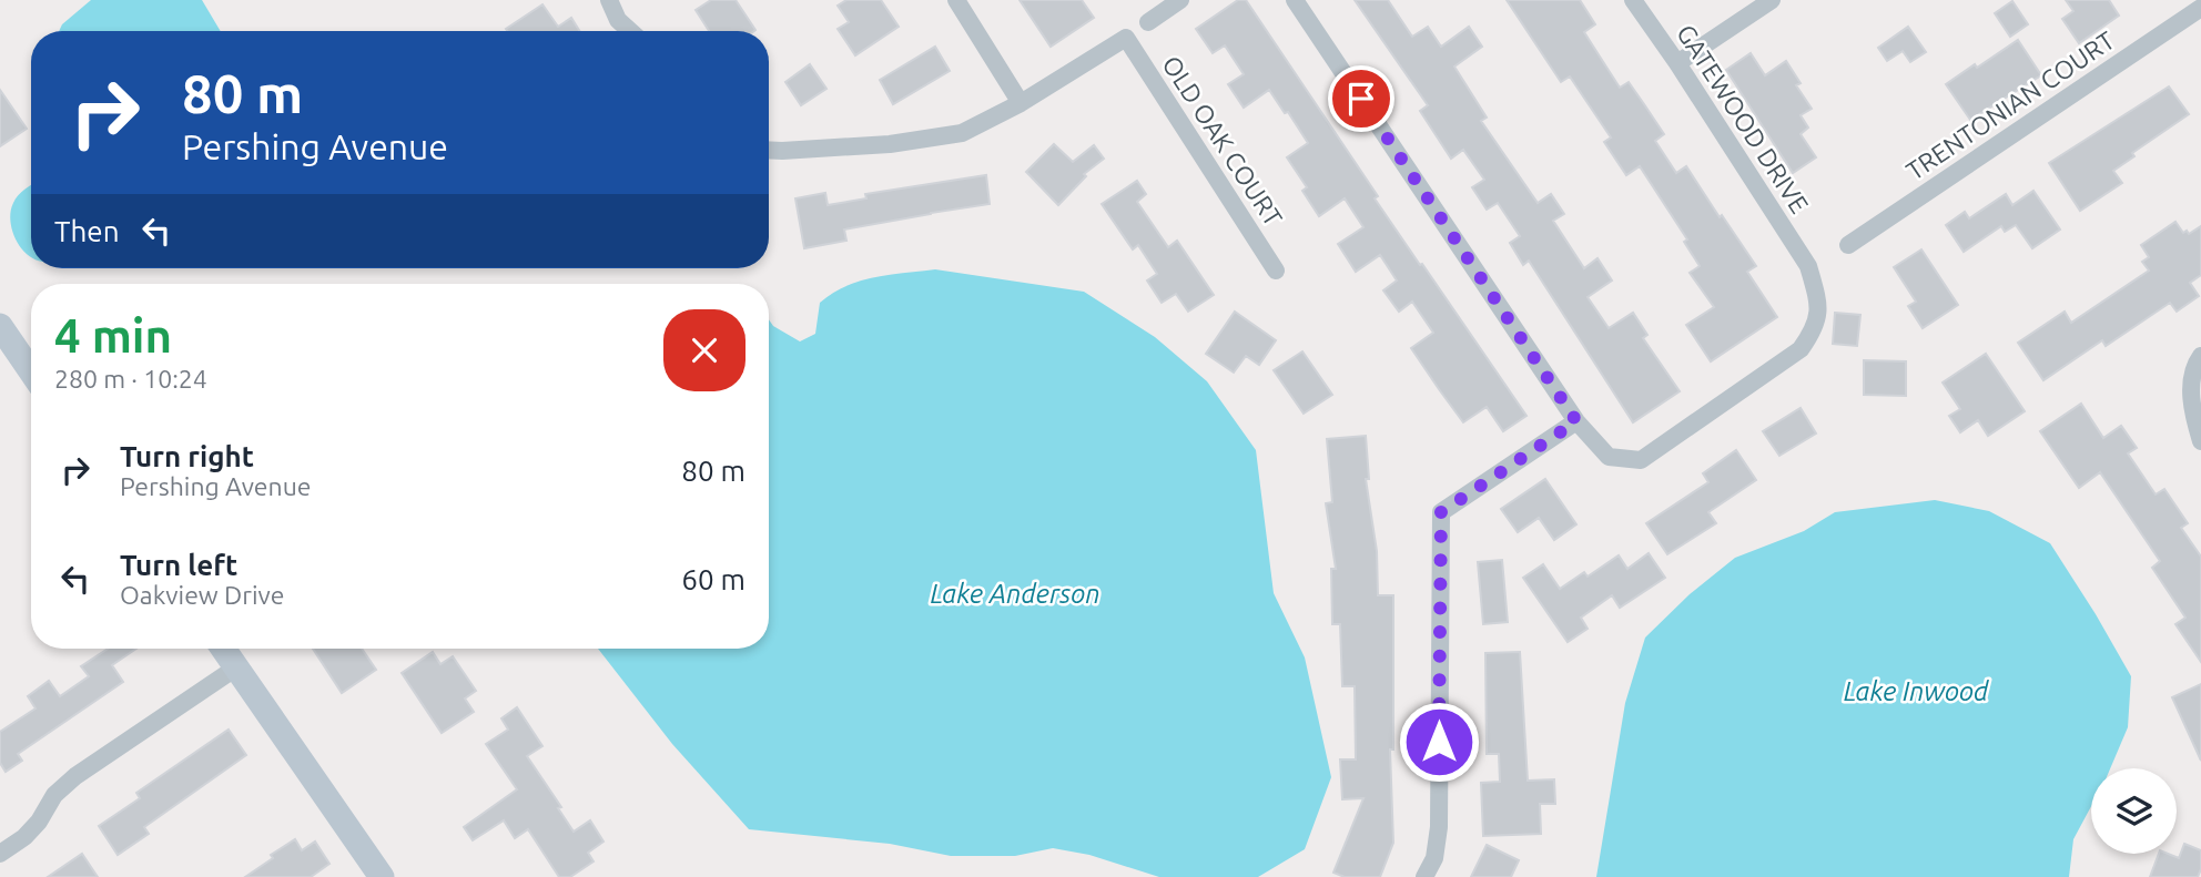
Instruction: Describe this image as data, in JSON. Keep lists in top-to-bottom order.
{
  "streets": {
    "street": ["TRENTONIAN COURT", "GATEWOOD DRIVE", "OLD OAK COURT"]
  },
  "water": ["Lake Anderson", "Lake Inwood"],
  "page": {
    "turn": ["80 m", "Pershing Avenue"],
    "then": "Then",
    "heading": ["4 min", "280 m · 10:24"],
    "list": [
      {
        "name": "Turn right",
        "note": "Pershing Avenue",
        "value": "80 m"
      },
      {
        "name": "Turn left",
        "note": "Oakview Drive",
        "value": "60 m"
      }
    ]
  }
}
